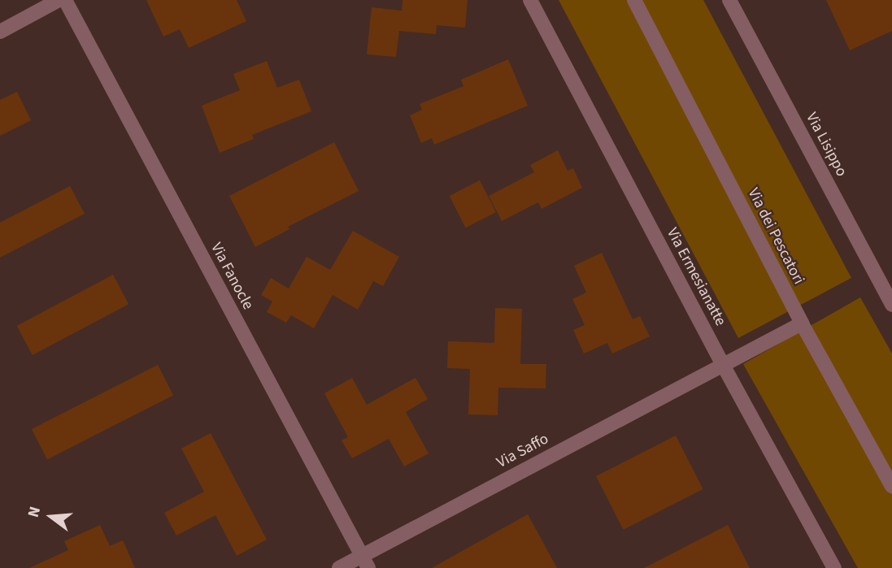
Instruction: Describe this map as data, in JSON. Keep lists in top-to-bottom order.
{
  "streets": {
    "street": [
      "Via Lisippo",
      "Via dei Pescatori",
      "Via Fanocle",
      "Via Ermesianatte",
      "Via Saffo"
    ]
  },
  "crossings": [
    ["Via dei Pescatori", "Via Saffo"],
    ["Via Fanocle", "Via Saffo"],
    ["Via Ermesianatte", "Via Saffo"]
  ],
  "north": "left"
}
